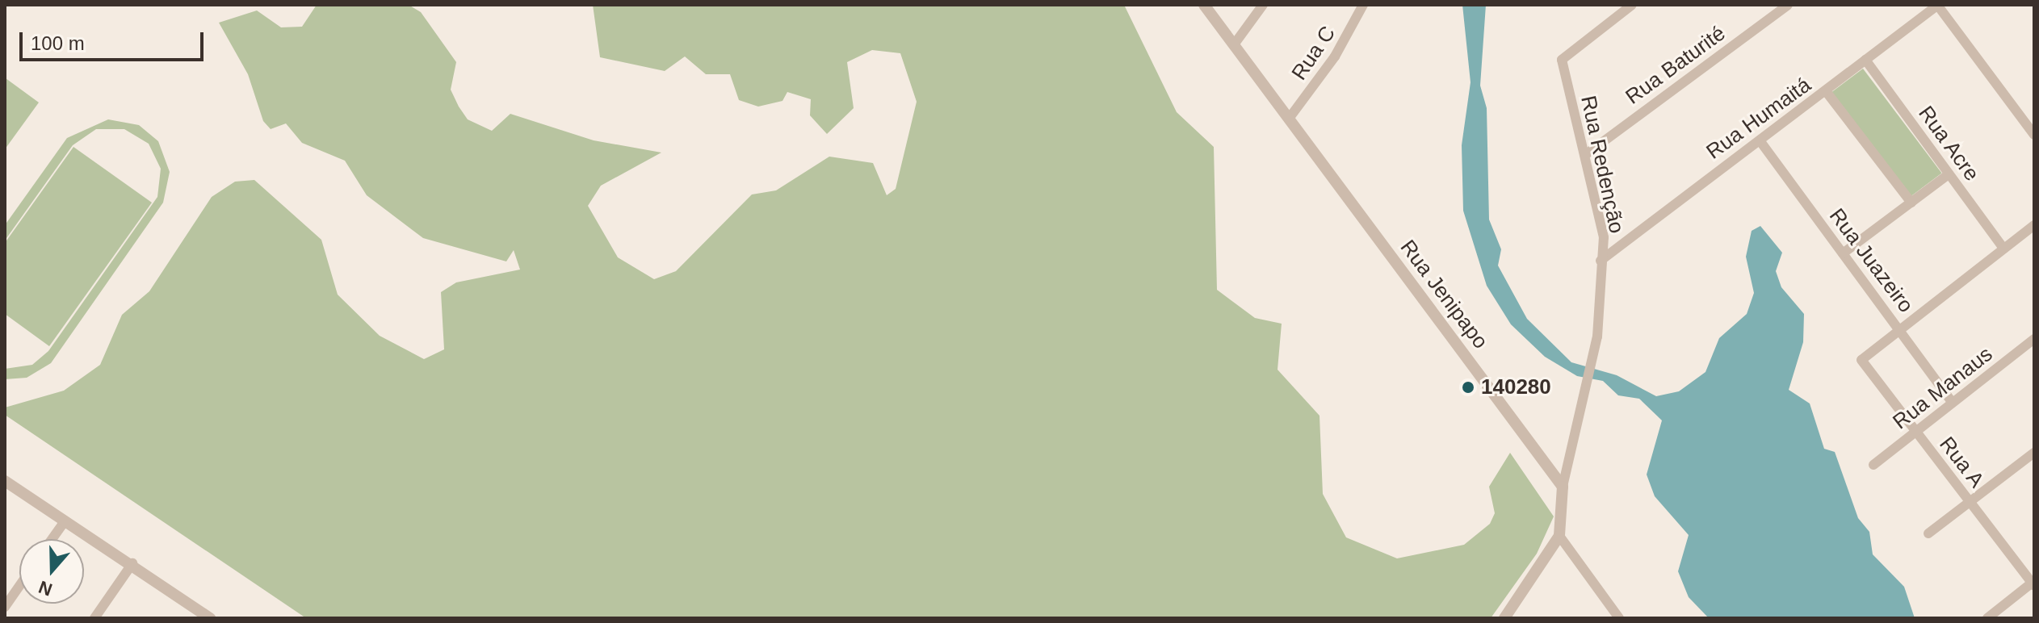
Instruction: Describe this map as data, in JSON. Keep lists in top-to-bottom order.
{
  "streets": {
    "street": [
      "Rua C",
      "Rua Baturité",
      "Rua Humaitá",
      "Rua Acre",
      "Rua Redenção",
      "Rua Juazeiro",
      "Rua Jenipapo",
      "Rua Manaus",
      "Rua A"
    ]
  },
  "crossings": [
    ["Rua C", "Rua Jenipapo"],
    ["Rua Baturité", "Rua Redenção"],
    ["Rua Humaitá", "Rua Acre"],
    ["Rua Humaitá", "Rua Redenção"],
    ["Rua Humaitá", "Rua Juazeiro"],
    ["Rua Redenção", "Rua Jenipapo"],
    ["Rua Juazeiro", "Rua Manaus"],
    ["Rua Juazeiro", "Rua A"],
    ["Rua Manaus", "Rua A"]
  ],
  "places": ["140280"],
  "scale_bar": "100 m",
  "north": "bottom"
}
